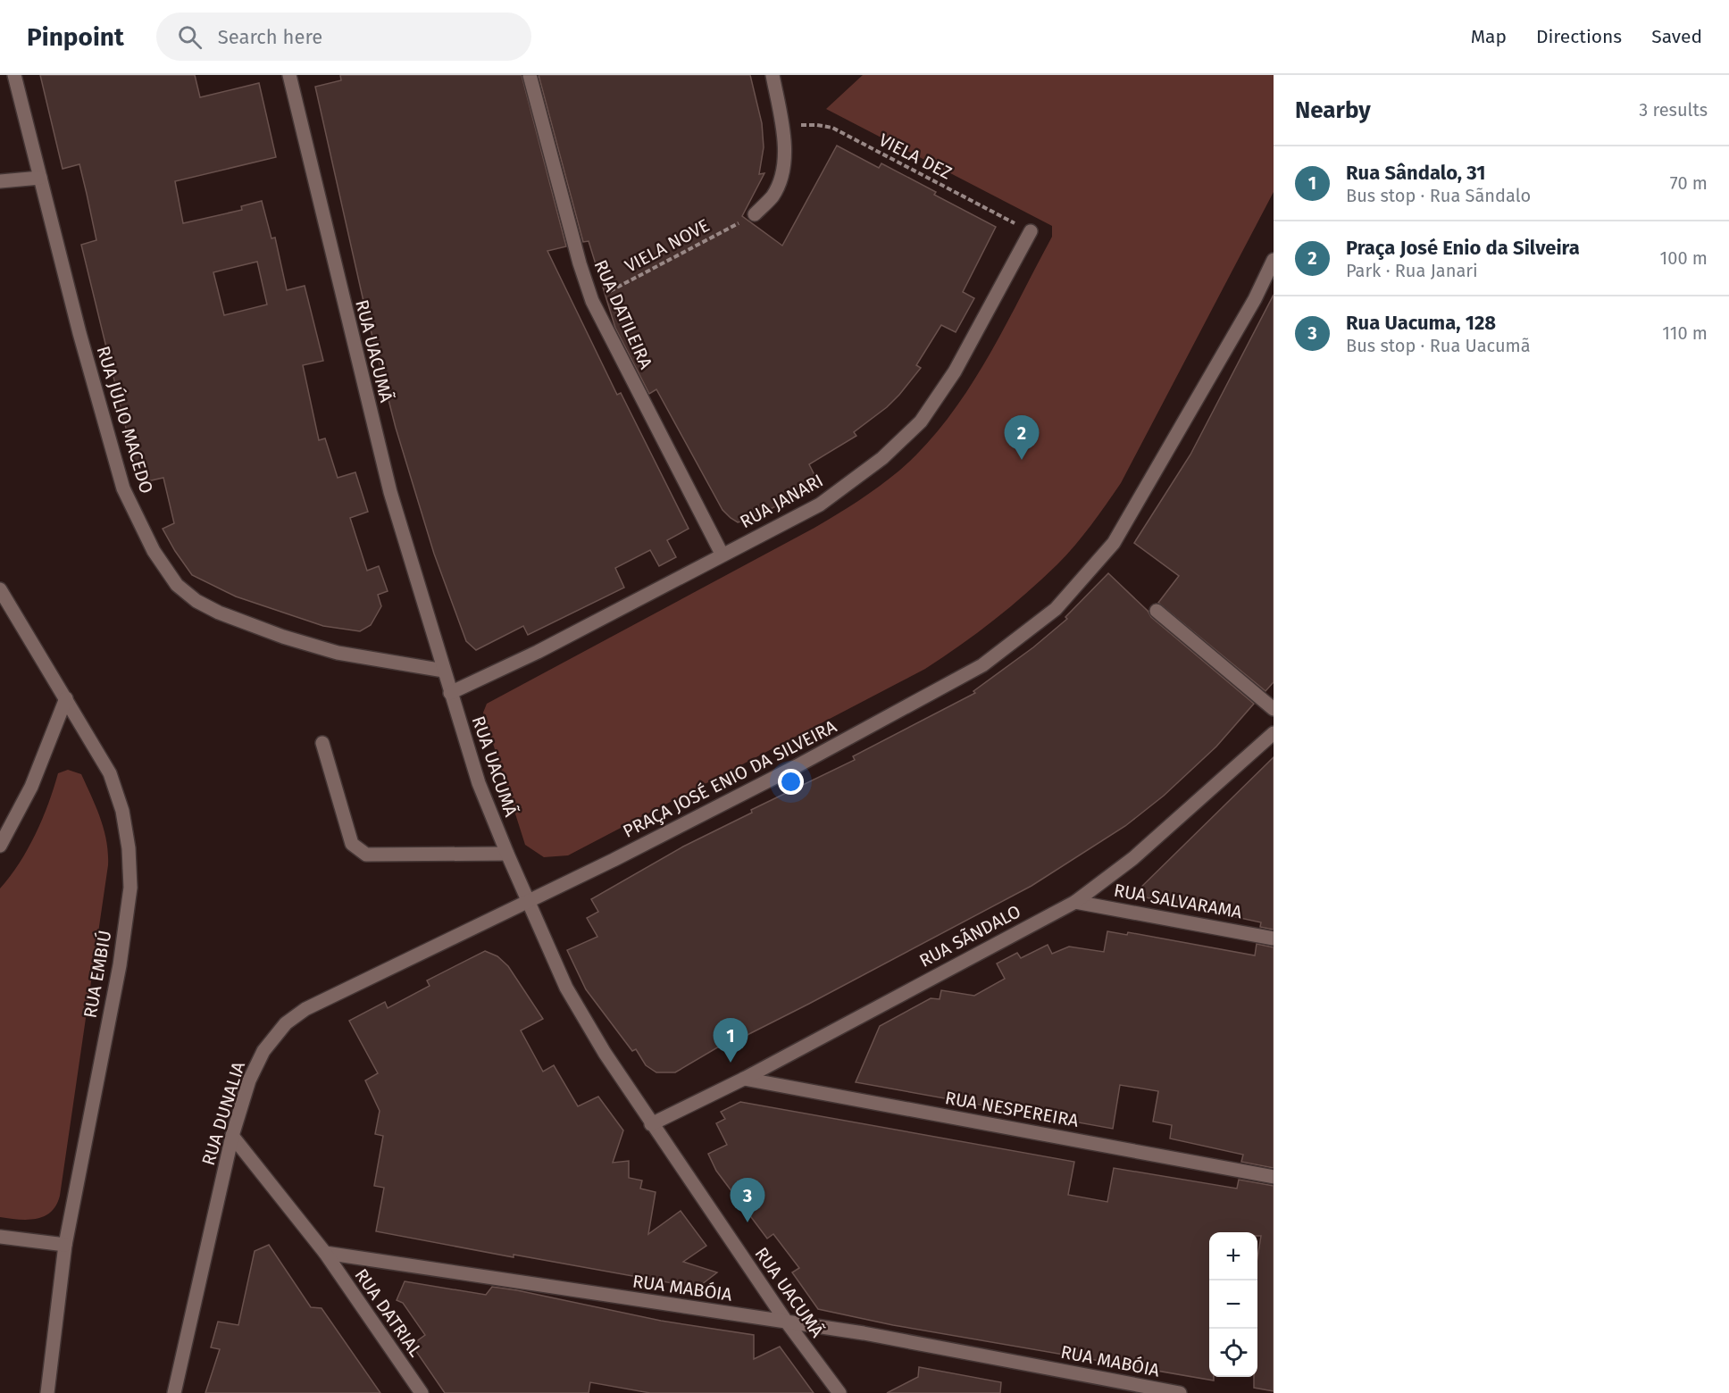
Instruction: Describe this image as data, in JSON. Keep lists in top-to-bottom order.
{
  "streets": {
    "street": [
      "RUA DATILEIRA",
      "RUA UACUMÃ",
      "RUA JÚLIO MACEDO",
      "RUA JANARI",
      "PRAÇA JOSÉ ENIO DA SILVEIRA",
      "RUA SALVARAMA",
      "RUA SÃNDALO",
      "RUA EMBIÚ",
      "RUA NESPEREIRA",
      "RUA DUNALIA",
      "RUA MABÓIA",
      "RUA DATRIAL"
    ],
    "path": ["VIELA DEZ", "VIELA NOVE"]
  },
  "crossings": [
    ["VIELA DEZ", "RUA JANARI"],
    ["VIELA NOVE", "RUA DATILEIRA"],
    ["RUA DATILEIRA", "RUA JANARI"],
    ["RUA UACUMÃ", "RUA JÚLIO MACEDO"],
    ["RUA UACUMÃ", "RUA JANARI"],
    ["RUA UACUMÃ", "PRAÇA JOSÉ ENIO DA SILVEIRA"],
    ["RUA UACUMÃ", "RUA SÃNDALO"],
    ["RUA UACUMÃ", "RUA DUNALIA"],
    ["RUA UACUMÃ", "RUA MABÓIA"],
    ["PRAÇA JOSÉ ENIO DA SILVEIRA", "RUA DUNALIA"],
    ["RUA SALVARAMA", "RUA SÃNDALO"],
    ["RUA SÃNDALO", "RUA NESPEREIRA"],
    ["RUA MABÓIA", "RUA DATRIAL"]
  ],
  "page": {
    "header": "Pinpoint",
    "search": "Search here",
    "nav": ["Map", "Directions", "Saved"],
    "heading": ["Nearby", "3 results"],
    "list": [
      {
        "mark": "1",
        "name": "Rua Sândalo, 31",
        "note": "Bus stop · Rua Sãndalo",
        "value": "70 m"
      },
      {
        "mark": "2",
        "name": "Praça José Enio da Silveira",
        "note": "Park · Rua Janari",
        "value": "100 m"
      },
      {
        "mark": "3",
        "name": "Rua Uacuma, 128",
        "note": "Bus stop · Rua Uacumã",
        "value": "110 m"
      }
    ],
    "pins": ["2", "1", "3"],
    "map_buttons": ["+", "−"]
  }
}
